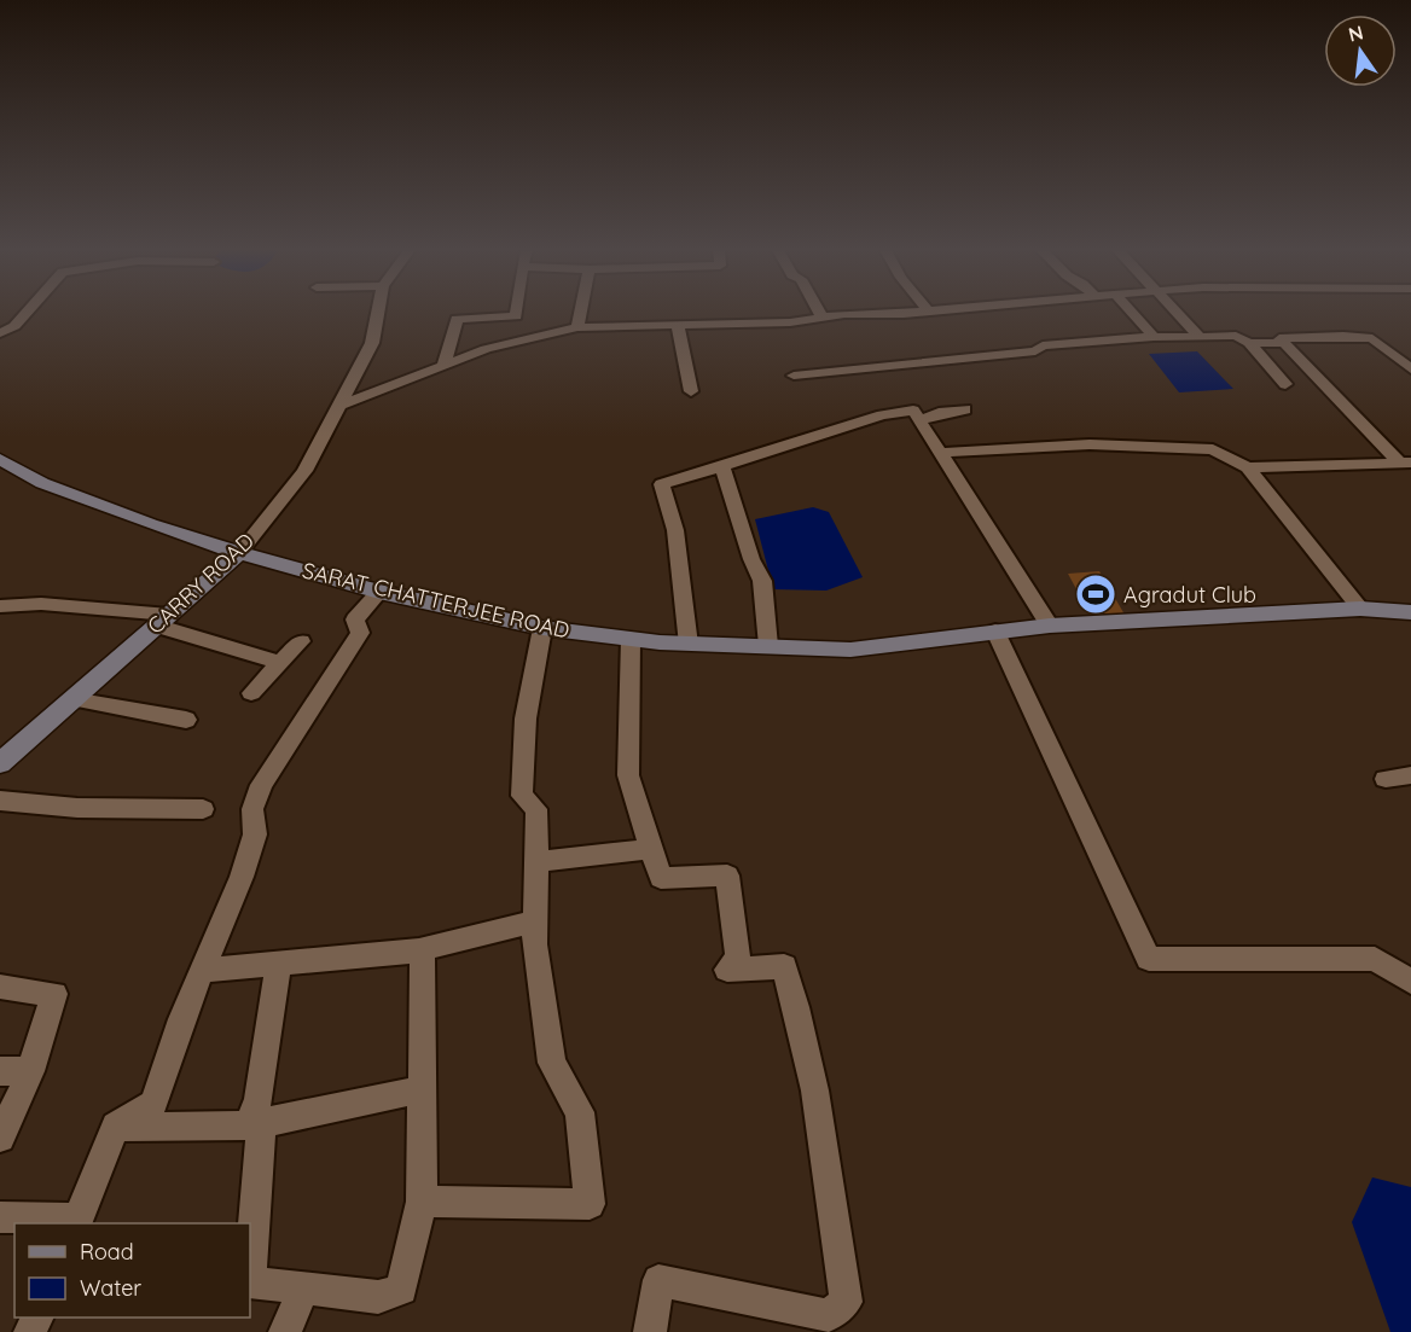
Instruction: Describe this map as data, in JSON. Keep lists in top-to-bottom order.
{
  "streets": {
    "street": ["CARRY ROAD", "SARAT CHATTERJEE ROAD"]
  },
  "crossings": [
    ["CARRY ROAD", "SARAT CHATTERJEE ROAD"]
  ],
  "places": {
    "sports": ["Agradut Club"]
  },
  "legend": ["Road", "Water"],
  "north": "top"
}
